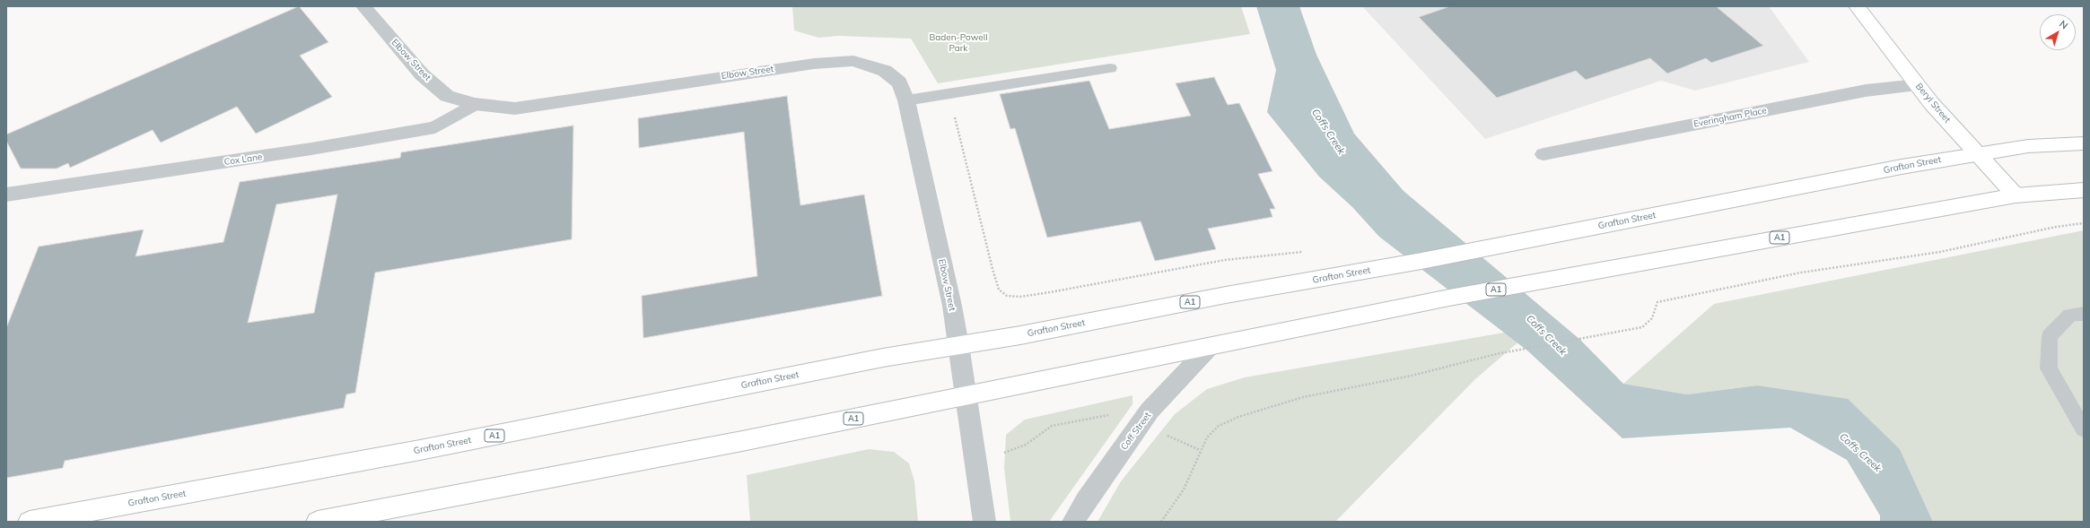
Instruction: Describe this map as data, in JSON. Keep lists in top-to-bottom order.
{
  "streets": {
    "main road": ["Beryl Street", "Grafton Street", "A1"],
    "street": [
      "Elbow Street",
      "Everingham Place",
      "Cox Lane",
      "Coff Street"
    ]
  },
  "crossings": [
    ["Elbow Street", "Cox Lane"],
    ["Elbow Street", "Grafton Street"],
    ["Beryl Street", "Everingham Place"],
    ["Beryl Street", "Grafton Street"],
    ["Beryl Street", "A1"],
    ["A1", "Coff Street"]
  ],
  "water": ["Coffs Creek"],
  "parks": ["Baden-Powell Park"],
  "north": "top right"
}
